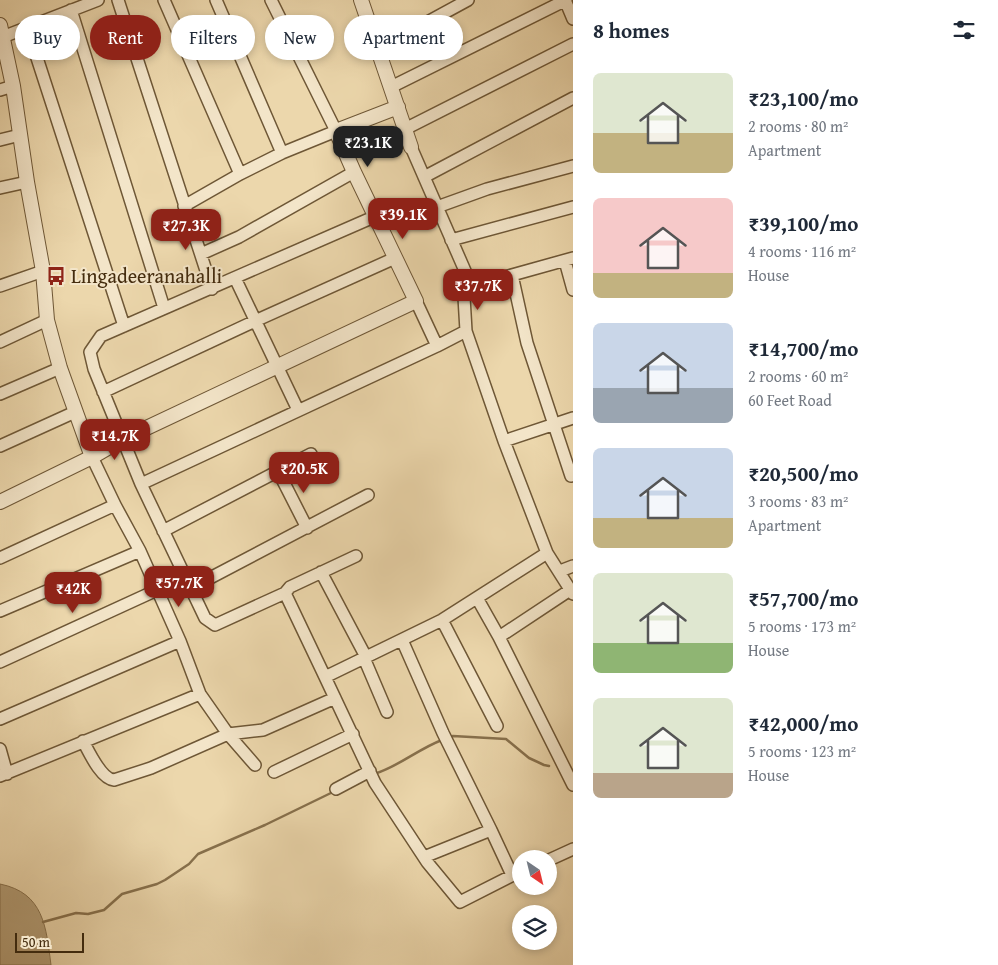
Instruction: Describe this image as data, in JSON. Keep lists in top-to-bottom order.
{
  "places": {
    "bus stop": ["Lingadeeranahalli"]
  },
  "scale_bar": "50 m",
  "north": "bottom right",
  "page": {
    "heading": "8 homes",
    "chip": [
      "Buy",
      "Rent",
      "Filters",
      "New",
      "Apartment"
    ],
    "list": [
      {
        "name": "₹23,100/mo",
        "note": "2 rooms · 80 m² · Apartment"
      },
      {
        "name": "₹39,100/mo",
        "note": "4 rooms · 116 m² · House"
      },
      {
        "name": "₹14,700/mo",
        "note": "2 rooms · 60 m² · 60 Feet Road"
      },
      {
        "name": "₹20,500/mo",
        "note": "3 rooms · 83 m² · Apartment"
      },
      {
        "name": "₹57,700/mo",
        "note": "5 rooms · 173 m² · House"
      },
      {
        "name": "₹42,000/mo",
        "note": "5 rooms · 123 m² · House"
      }
    ],
    "price": [
      "₹23.1K",
      "₹39.1K",
      "₹27.3K",
      "₹37.7K",
      "₹14.7K",
      "₹20.5K",
      "₹57.7K",
      "₹42K"
    ],
    "scale": "50 m"
  }
}
